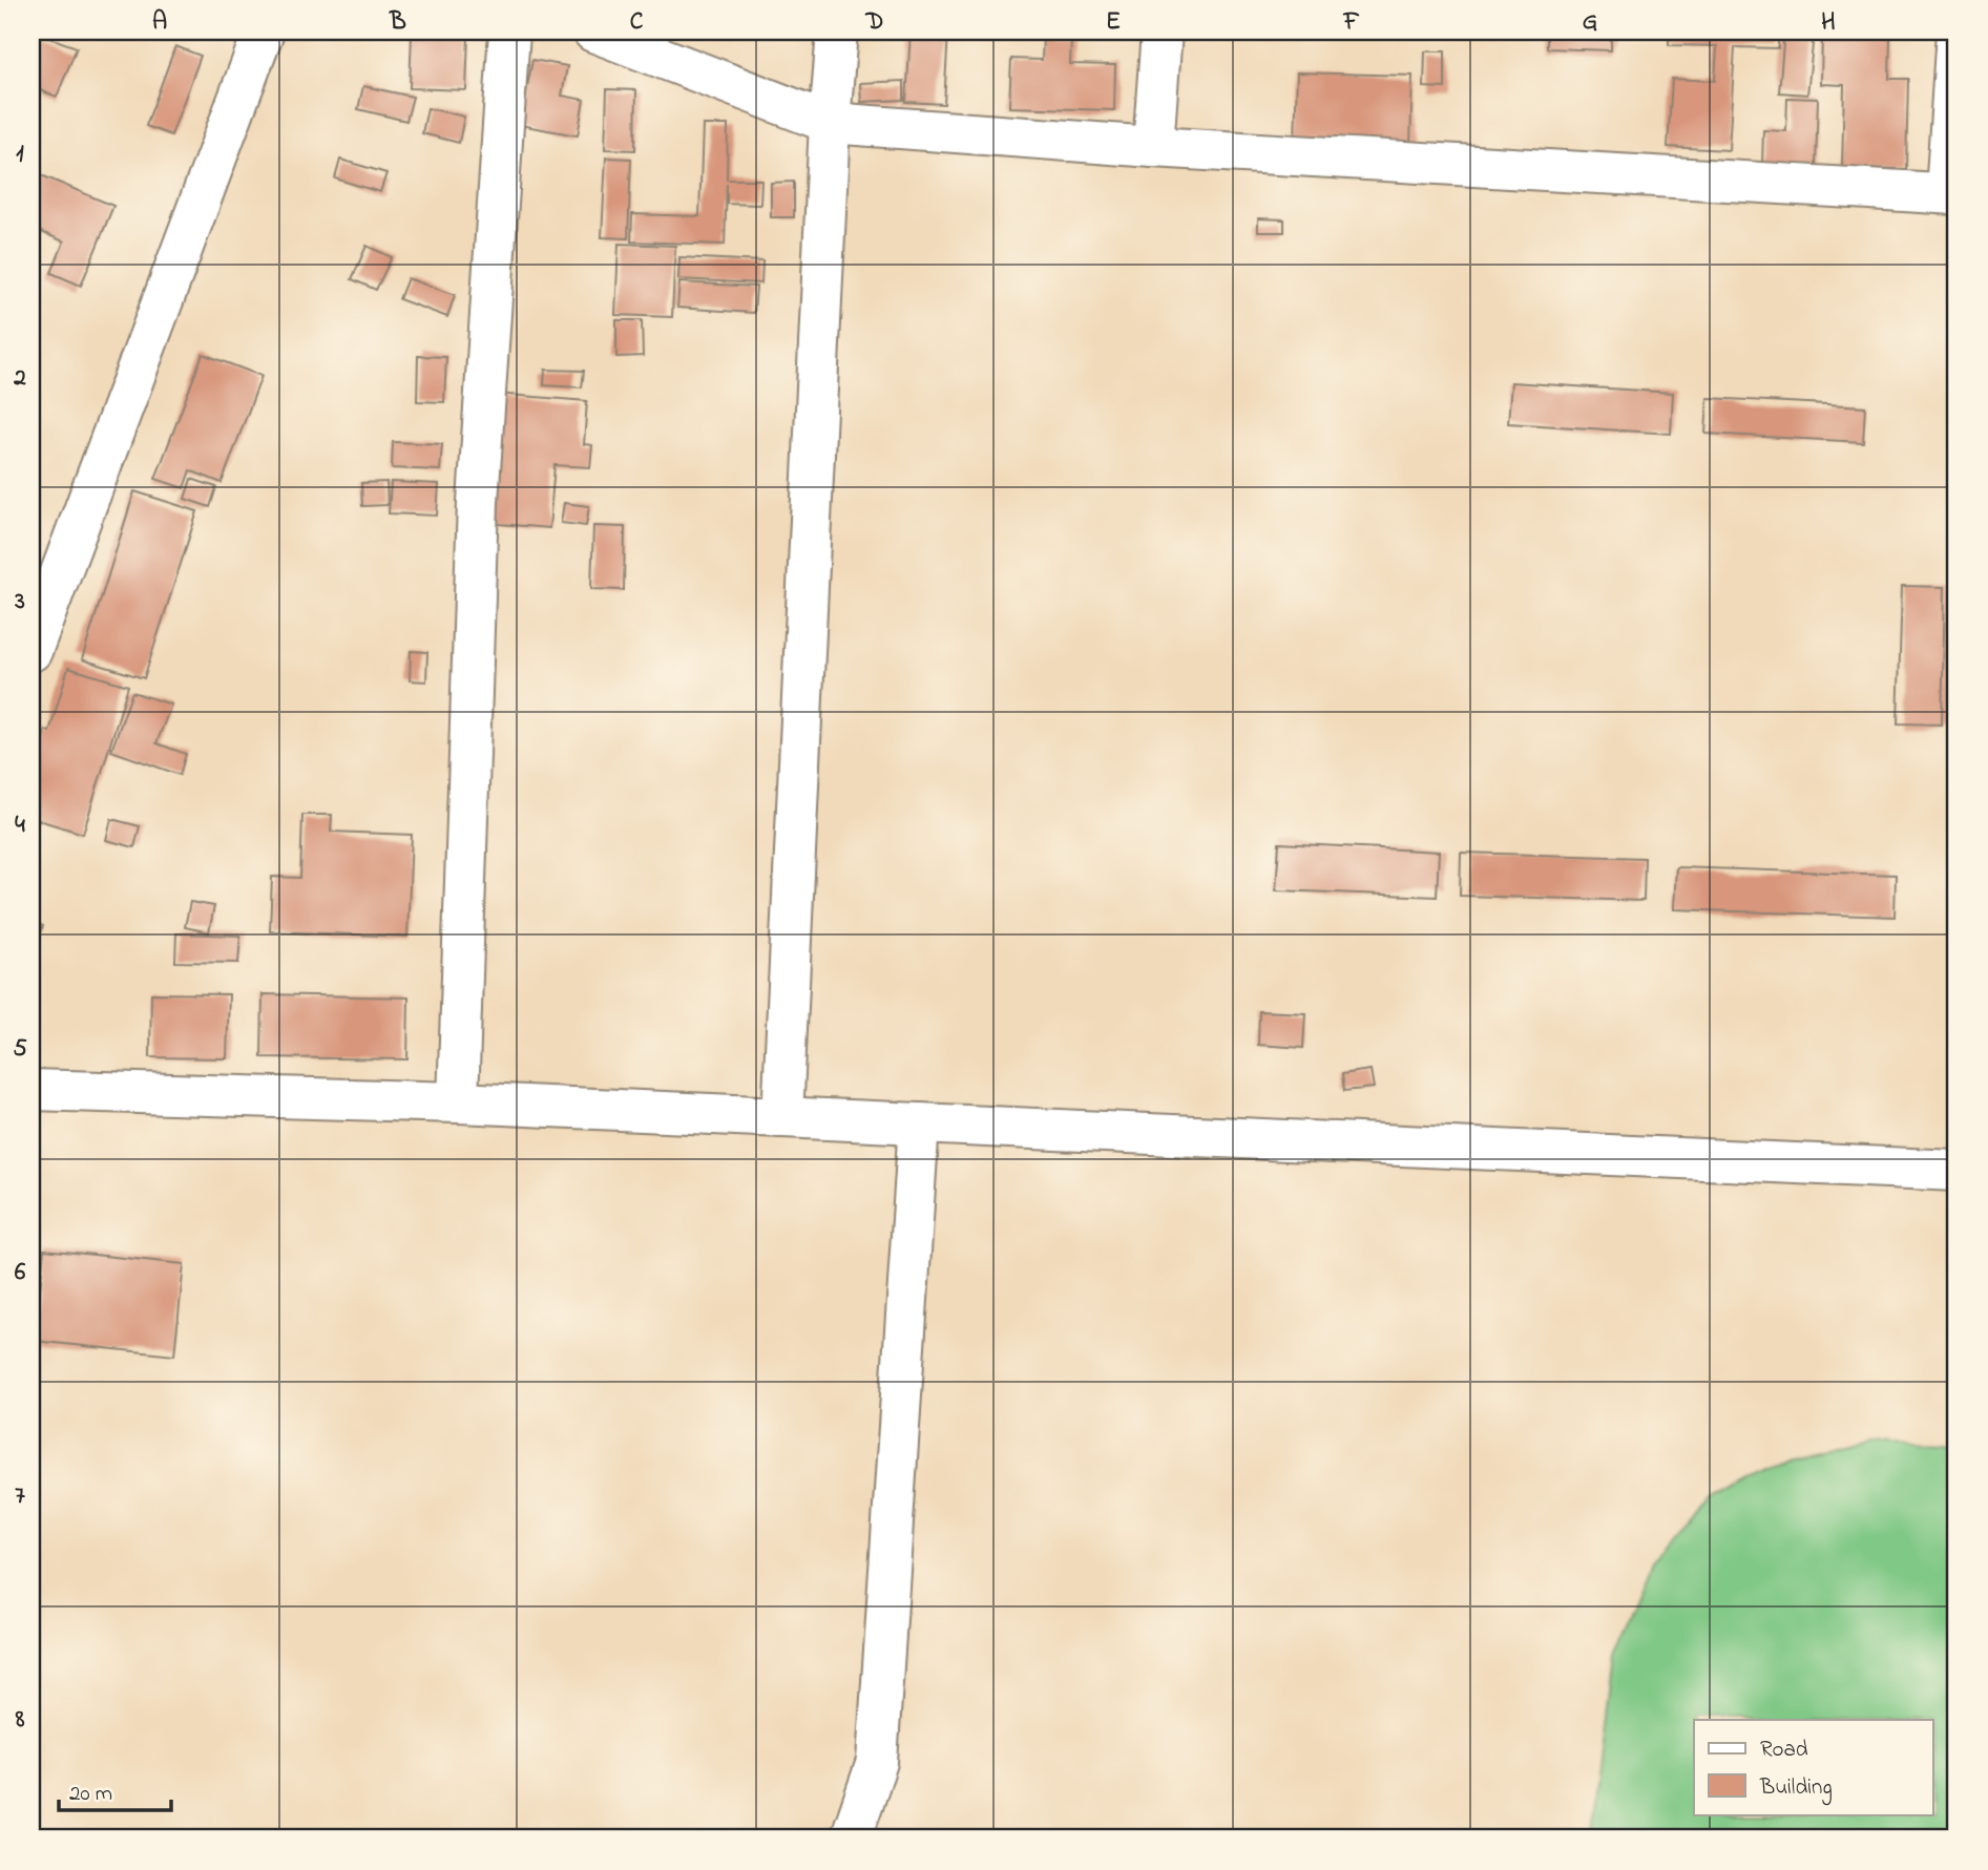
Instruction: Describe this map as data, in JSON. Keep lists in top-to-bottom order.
{
  "legend": ["Road", "Building"],
  "scale_bar": "20 m",
  "grid": {
    "columns": [
      "A",
      "B",
      "C",
      "D",
      "E",
      "F",
      "G",
      "H"
    ],
    "rows": [
      "1",
      "2",
      "3",
      "4",
      "5",
      "6",
      "7",
      "8"
    ]
  }
}
